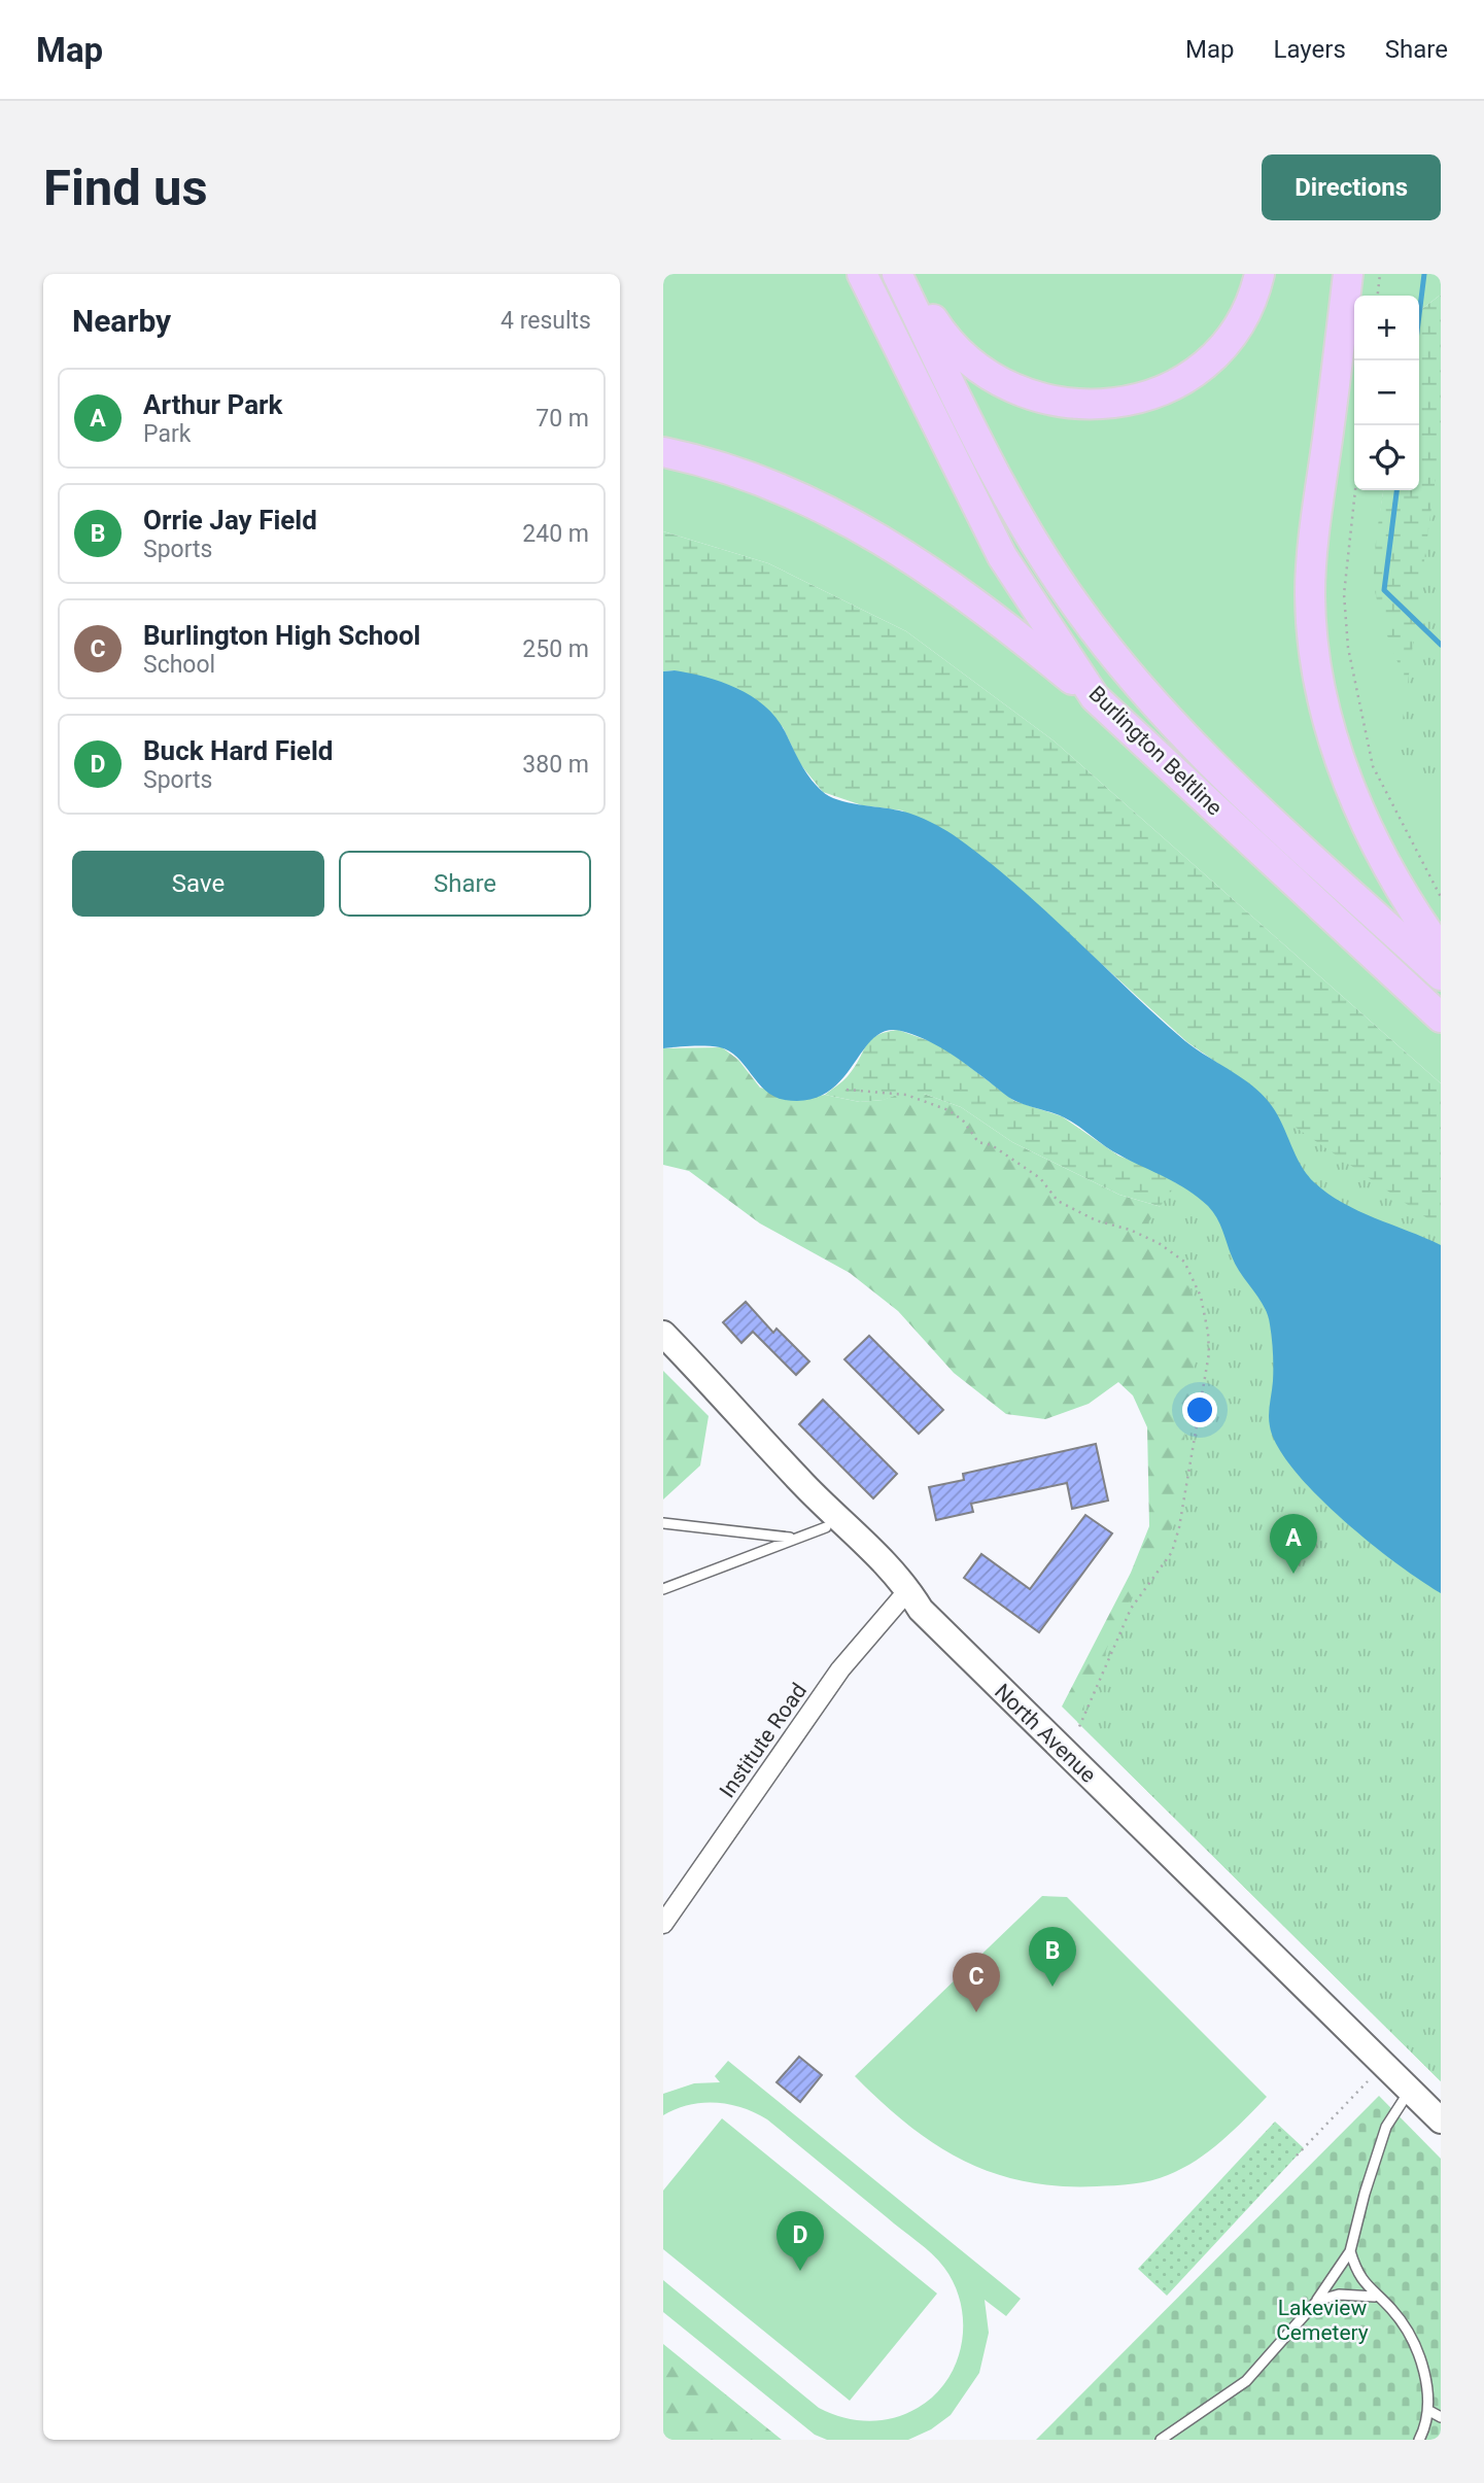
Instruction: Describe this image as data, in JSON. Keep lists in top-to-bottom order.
{
  "streets": {
    "main road": ["Burlington Beltline", "North Avenue"],
    "street": ["Institute Road"]
  },
  "crossings": [
    ["North Avenue", "Institute Road"]
  ],
  "parks": ["Lakeview Cemetery"],
  "page": {
    "header": "Map",
    "nav": ["Map", "Layers", "Share"],
    "buttons": [
      "Directions",
      ["Save", "Share"]
    ],
    "title": "Find us",
    "heading": ["Nearby", "4 results"],
    "map_buttons": ["+", "−"],
    "list": [
      {
        "mark": "A",
        "name": "Arthur Park",
        "note": "Park",
        "value": "70 m"
      },
      {
        "mark": "B",
        "name": "Orrie Jay Field",
        "note": "Sports",
        "value": "240 m"
      },
      {
        "mark": "C",
        "name": "Burlington High School",
        "note": "School",
        "value": "250 m"
      },
      {
        "mark": "D",
        "name": "Buck Hard Field",
        "note": "Sports",
        "value": "380 m"
      }
    ],
    "pins": [
      "A",
      "B",
      "C",
      "D"
    ]
  }
}
